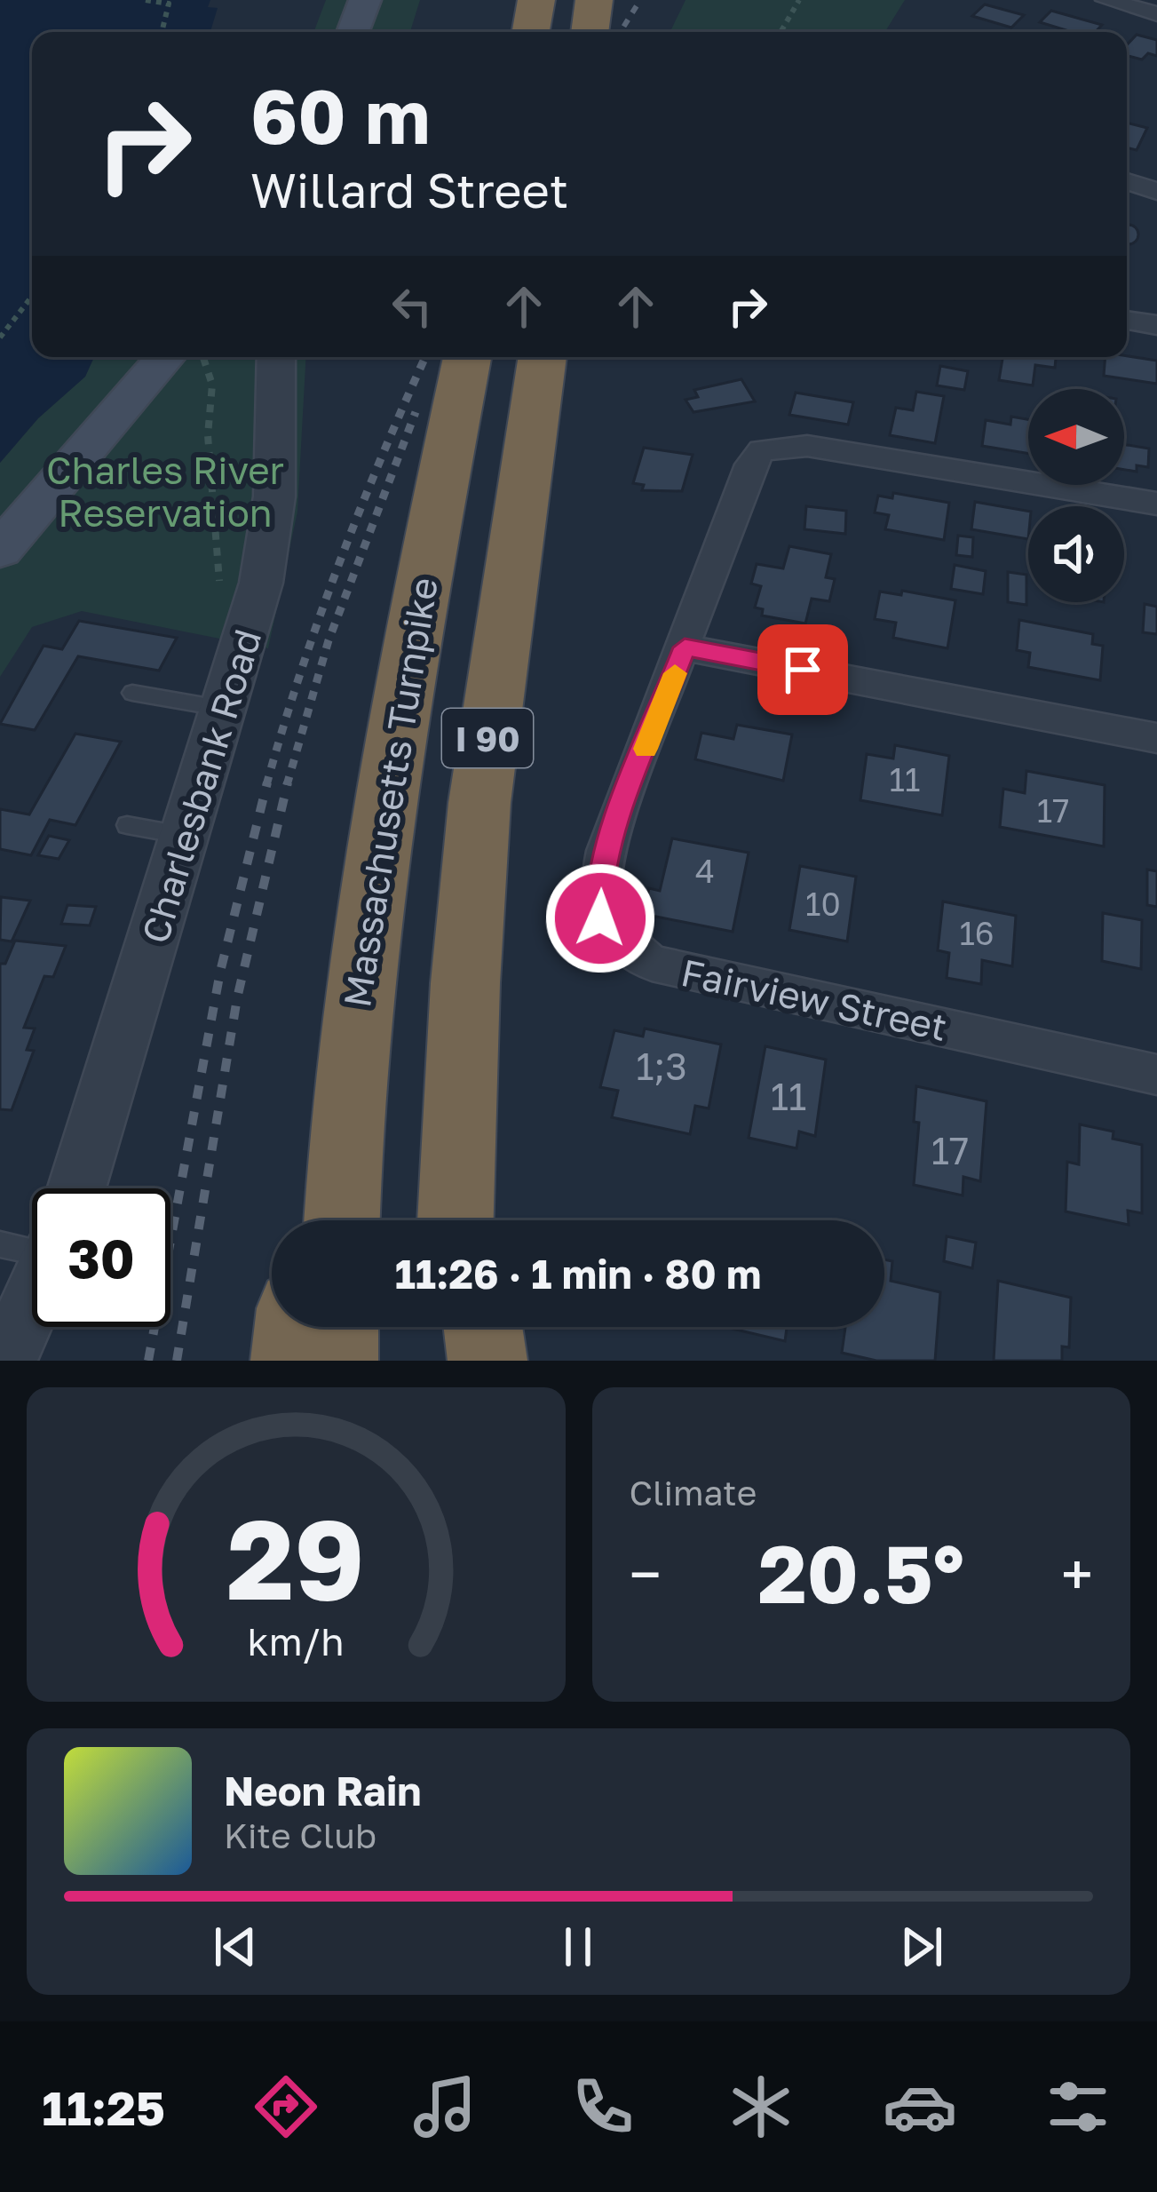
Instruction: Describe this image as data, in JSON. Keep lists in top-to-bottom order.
{
  "streets": {
    "highway": ["I 90", "Massachusetts Turnpike"],
    "street": ["Charlesbank Road", "Fairview Street"]
  },
  "parks": ["Charles River Reservation"],
  "house_numbers": [
    "11",
    "17",
    "4",
    "10",
    "16",
    "1;3",
    "11",
    "17"
  ],
  "north": "left",
  "page": {
    "turn": ["60 m", "Willard Street"],
    "limit": "30",
    "trip": "11:26 · 1 min · 80 m",
    "tile": "Climate",
    "heat": ["−", "20.5°", "+"],
    "song": ["Neon Rain", "Kite Club"],
    "tabs": "11:25",
    "gauge": ["29", "km/h"]
  }
}
